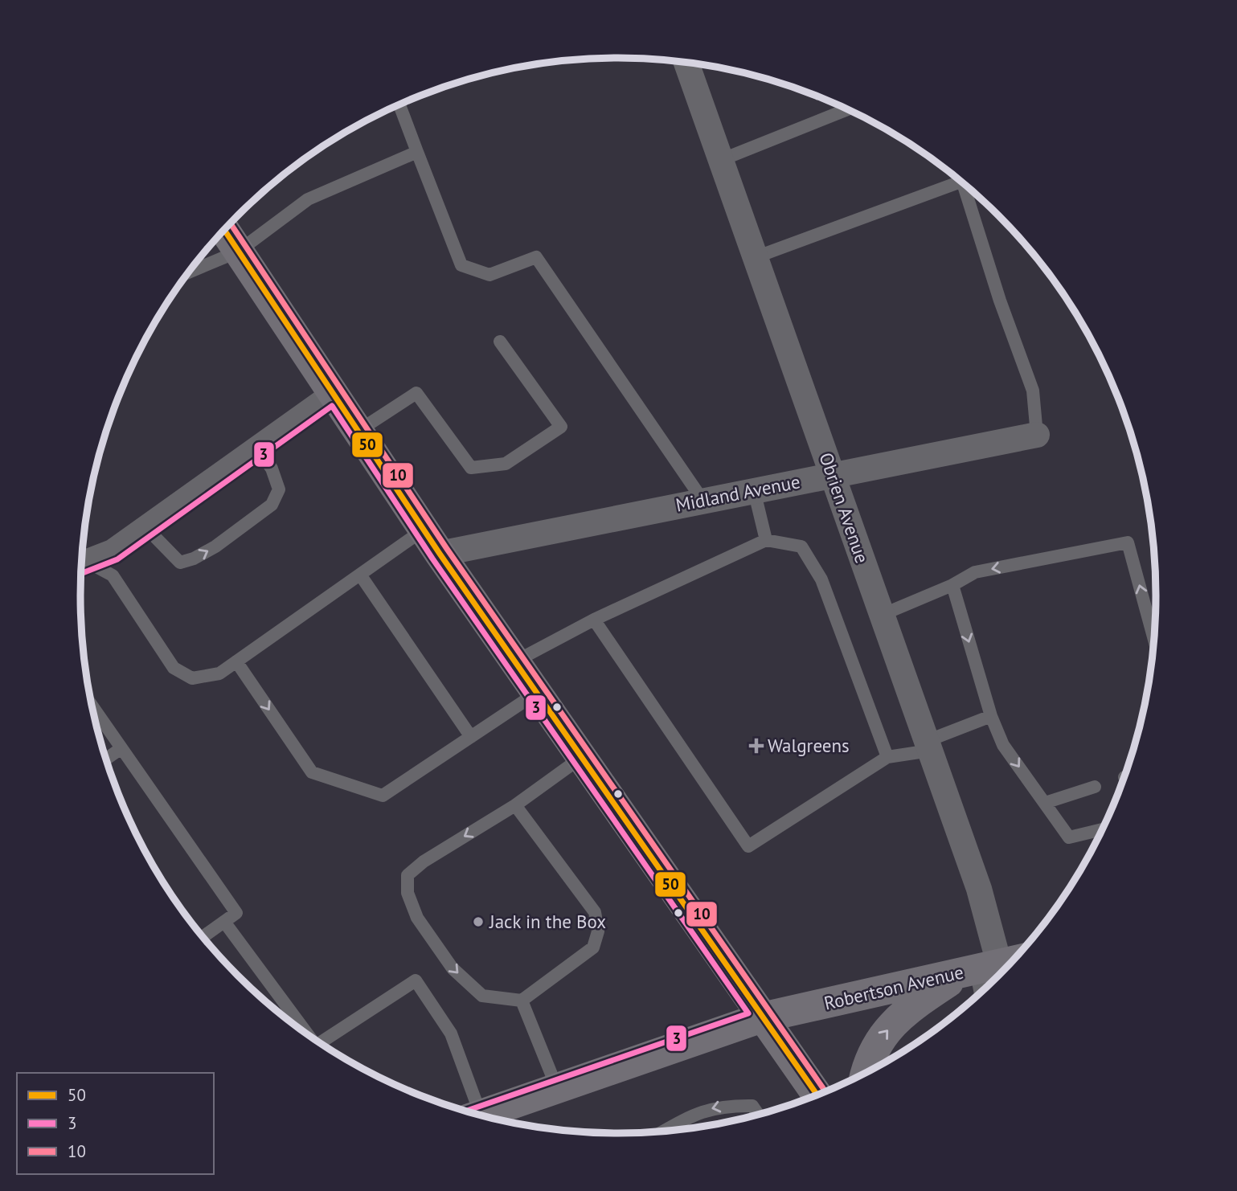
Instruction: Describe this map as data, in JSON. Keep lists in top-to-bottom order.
{
  "streets": {
    "main road": ["Robertson Avenue"],
    "street": ["Midland Avenue", "Obrien Avenue"]
  },
  "crossings": [
    ["Midland Avenue", "Obrien Avenue"],
    ["Obrien Avenue", "Robertson Avenue"]
  ],
  "places": {
    "health": ["Walgreens"],
    "other": ["Jack in the Box"]
  },
  "lines": ["transit line 10", "transit line 50", "transit line 3"],
  "legend": ["50", "3", "10"]
}
